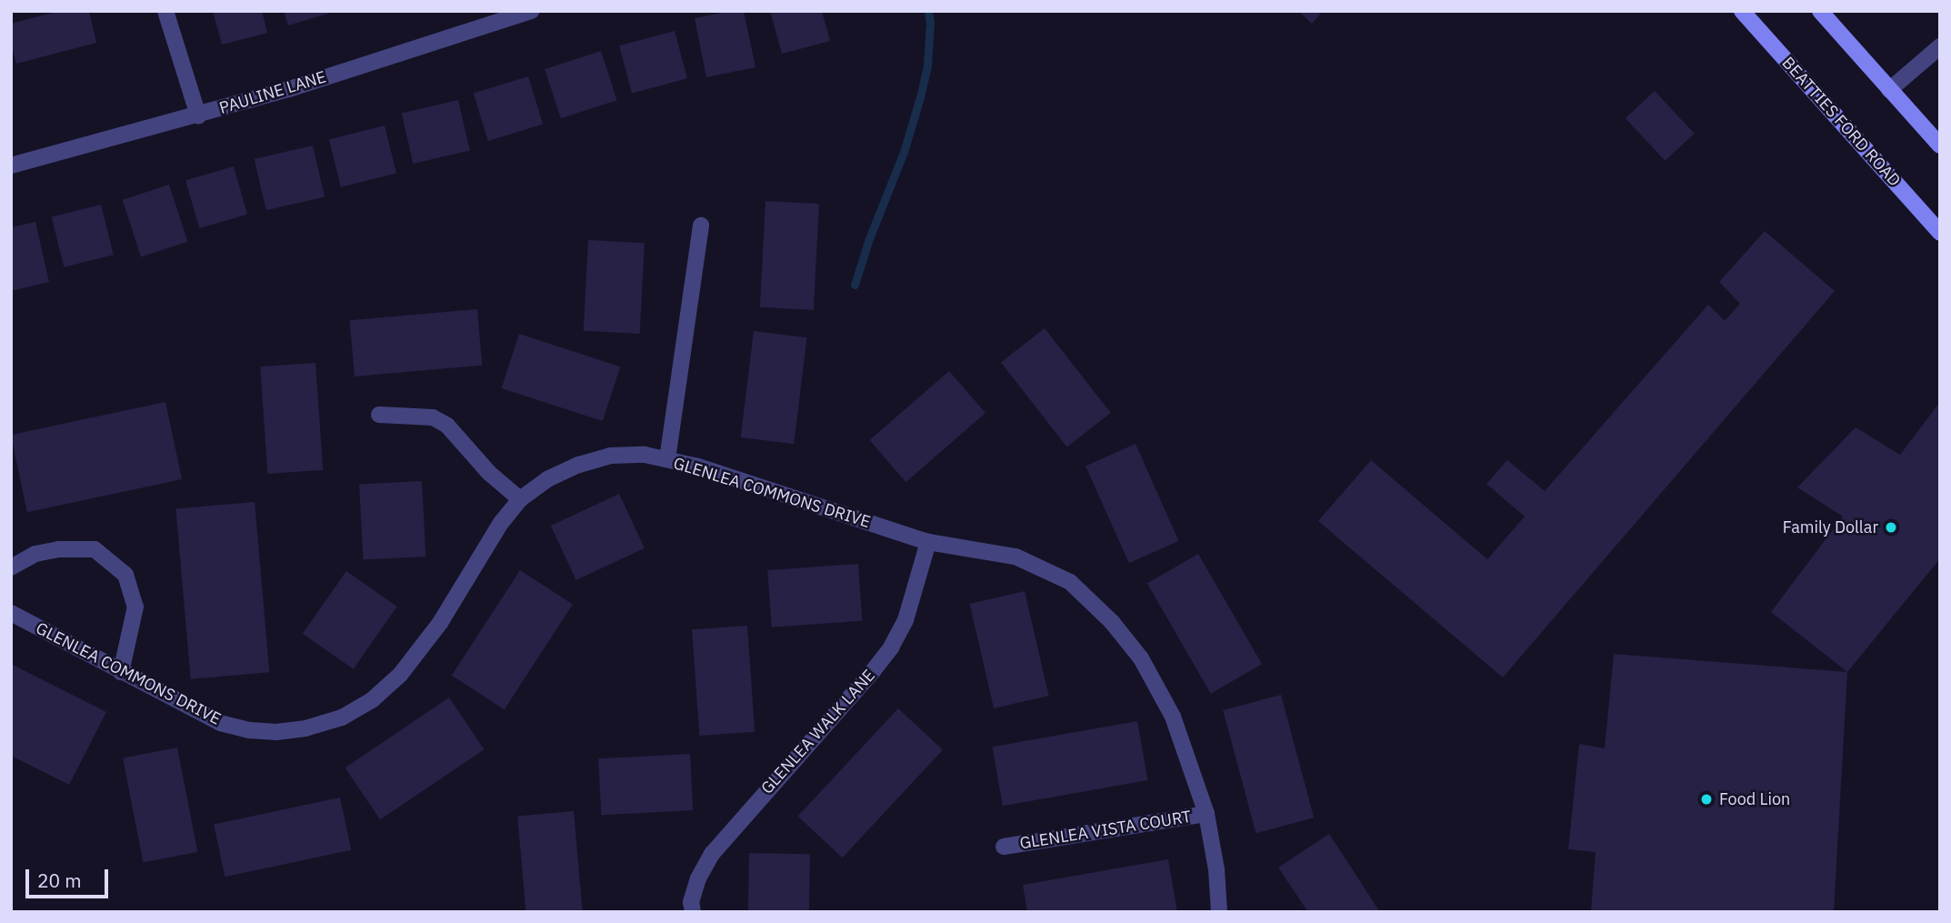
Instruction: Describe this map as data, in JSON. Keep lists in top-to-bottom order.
{
  "streets": {
    "main road": ["BEATTIES FORD ROAD"],
    "street": [
      "PAULINE LANE",
      "GLENLEA COMMONS DRIVE",
      "GLENLEA WALK LANE",
      "GLENLEA VISTA COURT"
    ]
  },
  "crossings": [
    ["GLENLEA COMMONS DRIVE", "GLENLEA WALK LANE"],
    ["GLENLEA COMMONS DRIVE", "GLENLEA VISTA COURT"]
  ],
  "places": ["Family Dollar", "Food Lion"],
  "scale_bar": "20 m"
}
